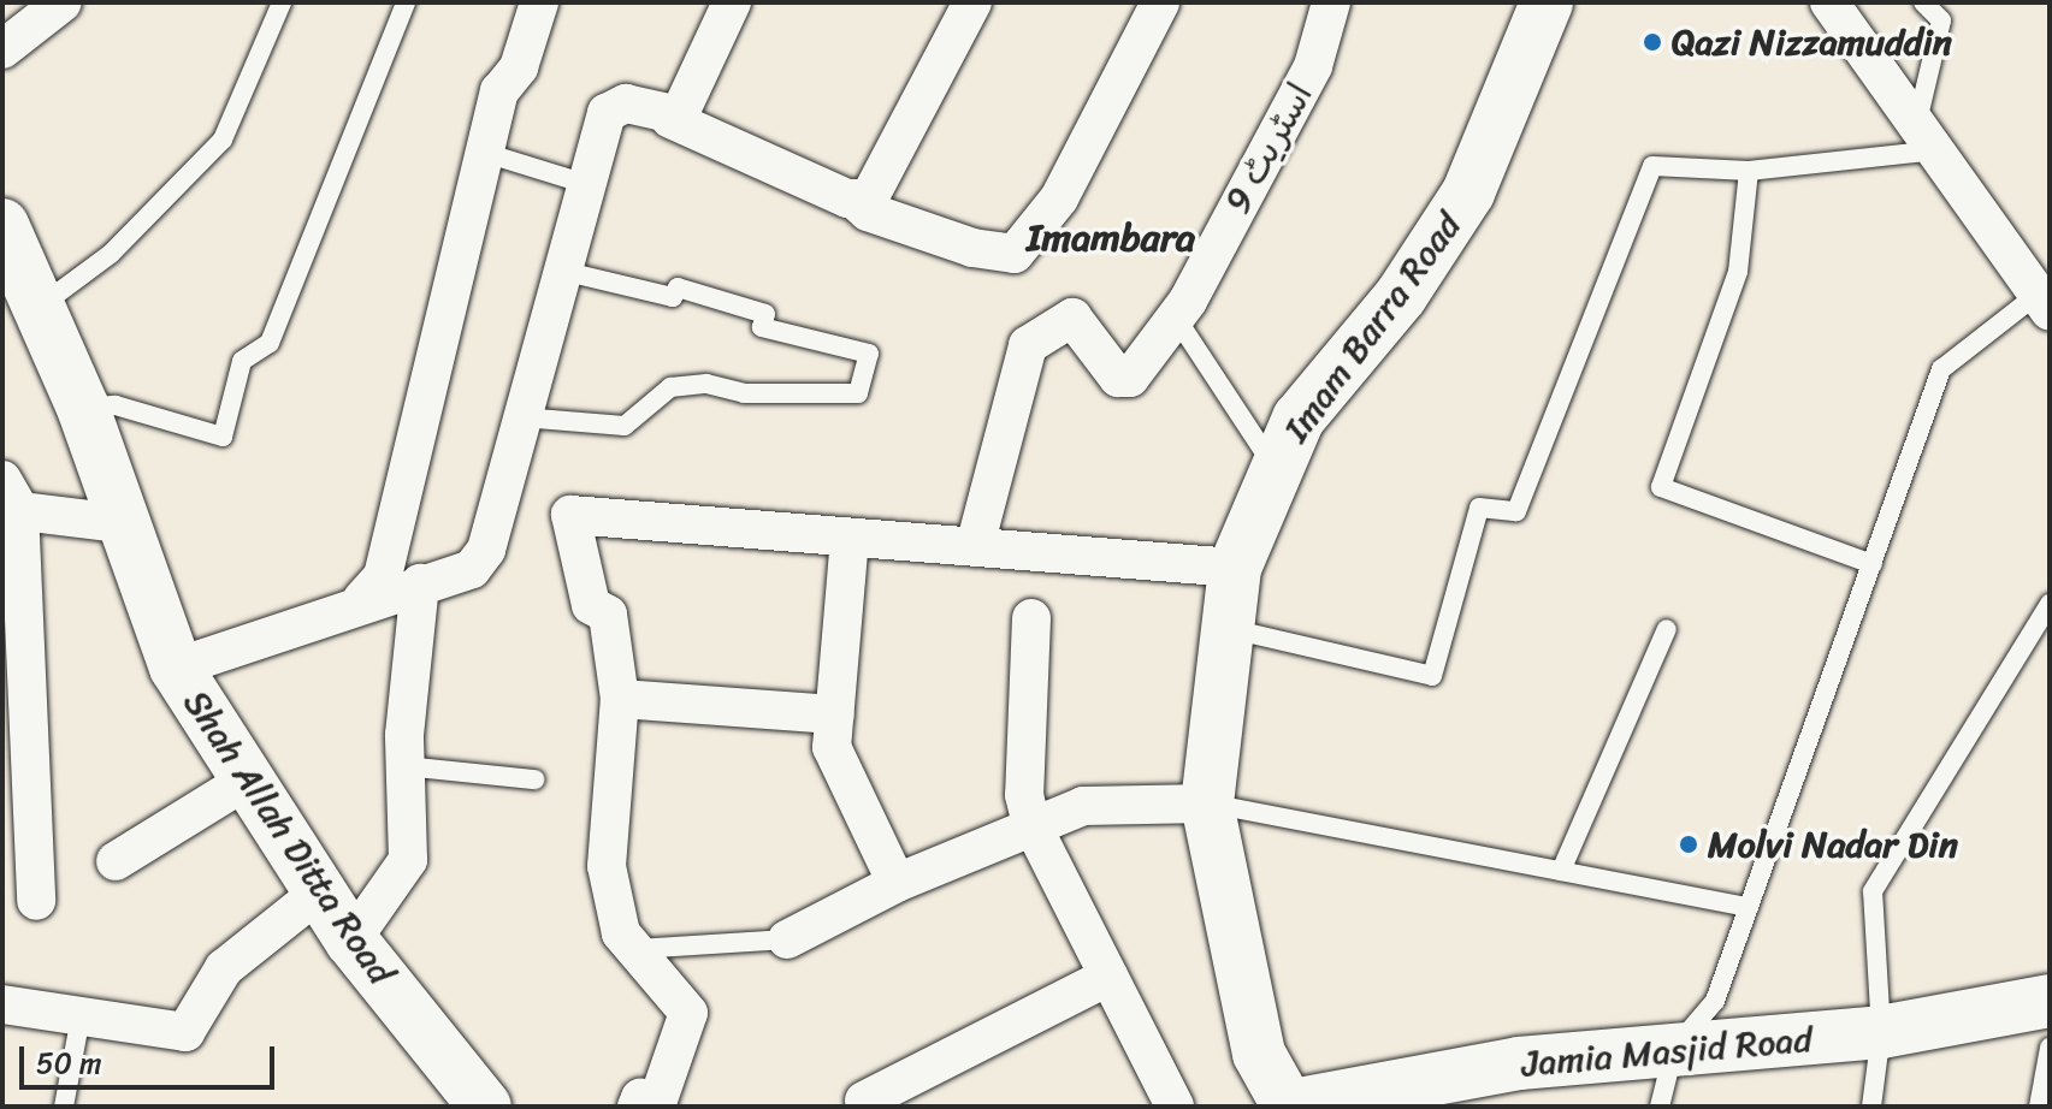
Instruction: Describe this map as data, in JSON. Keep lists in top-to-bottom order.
{
  "streets": {
    "street": [
      "اسٹریٹ 9",
      "Imam Barra Road",
      "Shah Allah Ditta Road",
      "Jamia Masjid Road"
    ]
  },
  "crossings": [
    ["Imam Barra Road", "Jamia Masjid Road"]
  ],
  "districts": ["Imambara"],
  "places": ["Qazi Nizzamuddin", "Molvi Nadar Din"],
  "scale_bar": "50 m"
}
